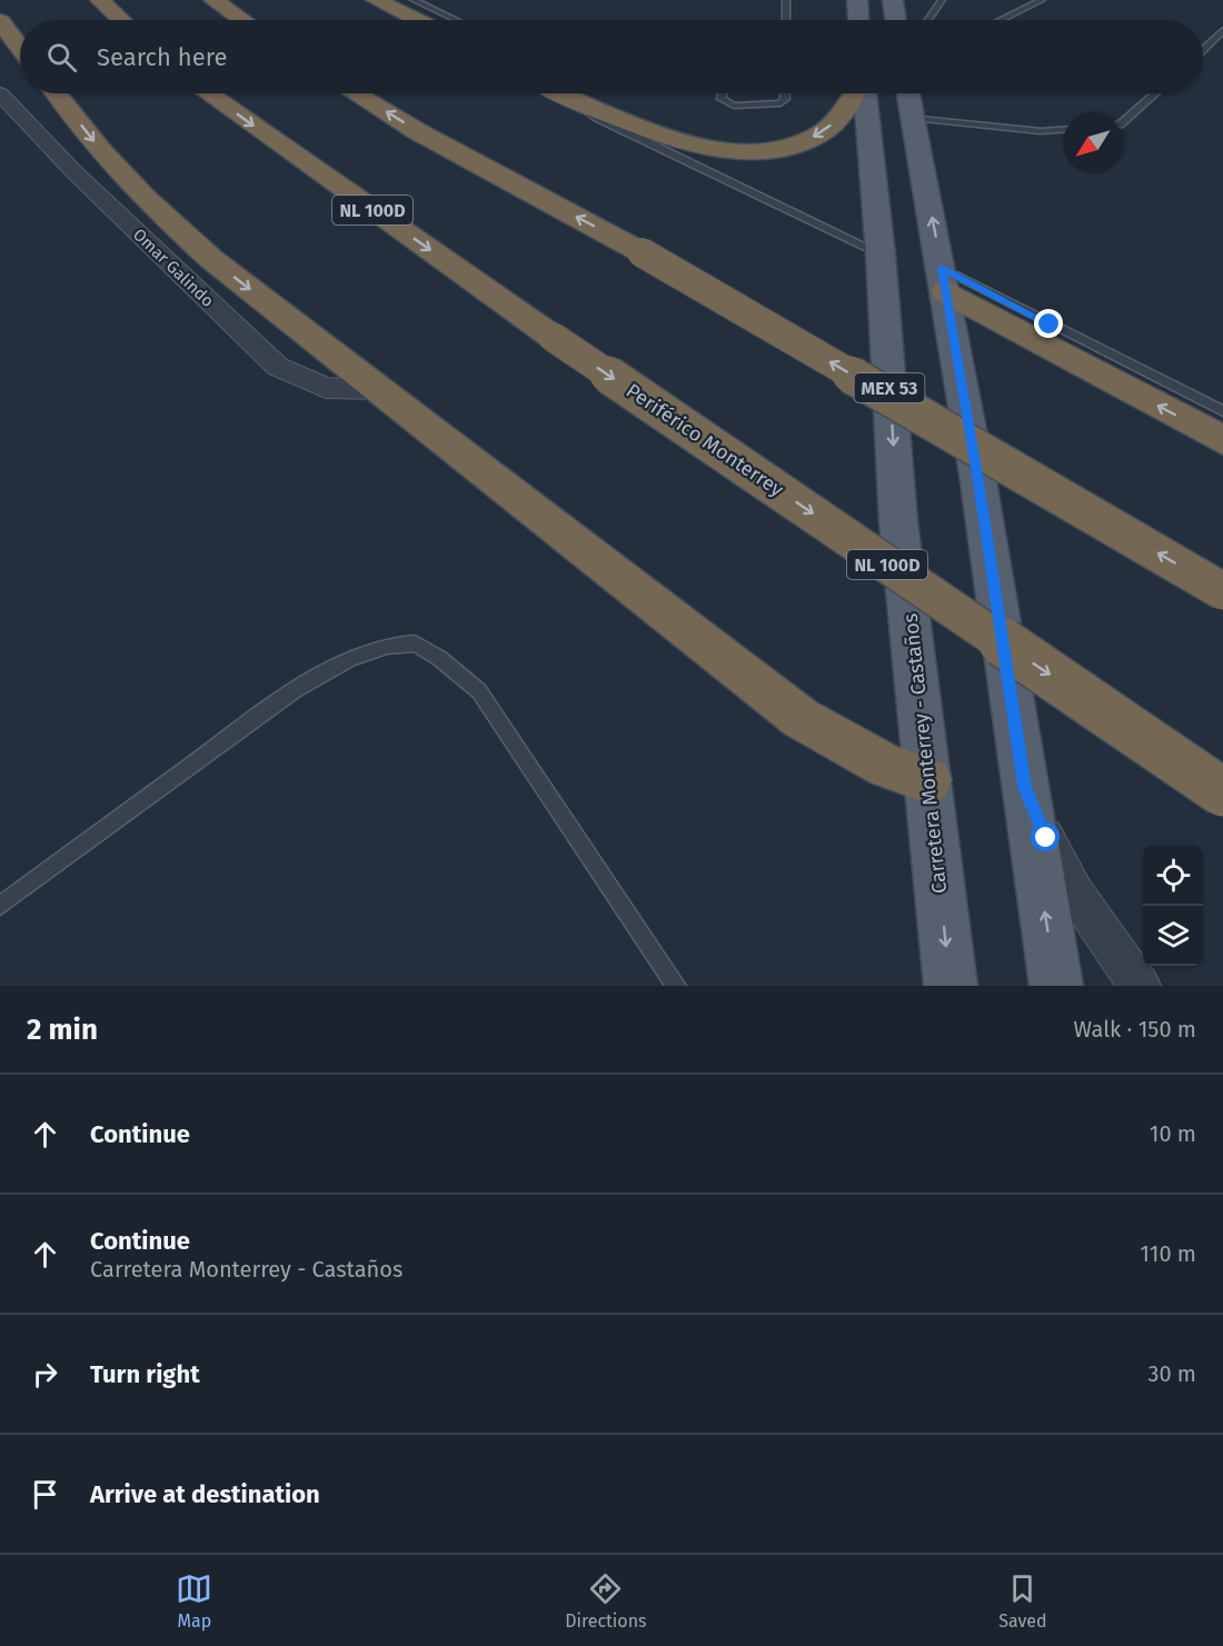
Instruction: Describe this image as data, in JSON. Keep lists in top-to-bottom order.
{
  "streets": {
    "highway": ["NL 100D", "Periférico Monterrey"],
    "main road": ["MEX 53", "Carretera Monterrey - Castaños"],
    "street": ["Omar Galindo"]
  },
  "north": "bottom left",
  "page": {
    "search": "Search here",
    "heading": ["2 min", "Walk · 150 m"],
    "list": [
      ["Continue", "10 m"],
      ["Continue", "Carretera Monterrey - Castaños", "110 m"],
      ["Turn right", "30 m"],
      "Arrive at destination"
    ],
    "nav": ["Map", "Directions", "Saved"]
  }
}
